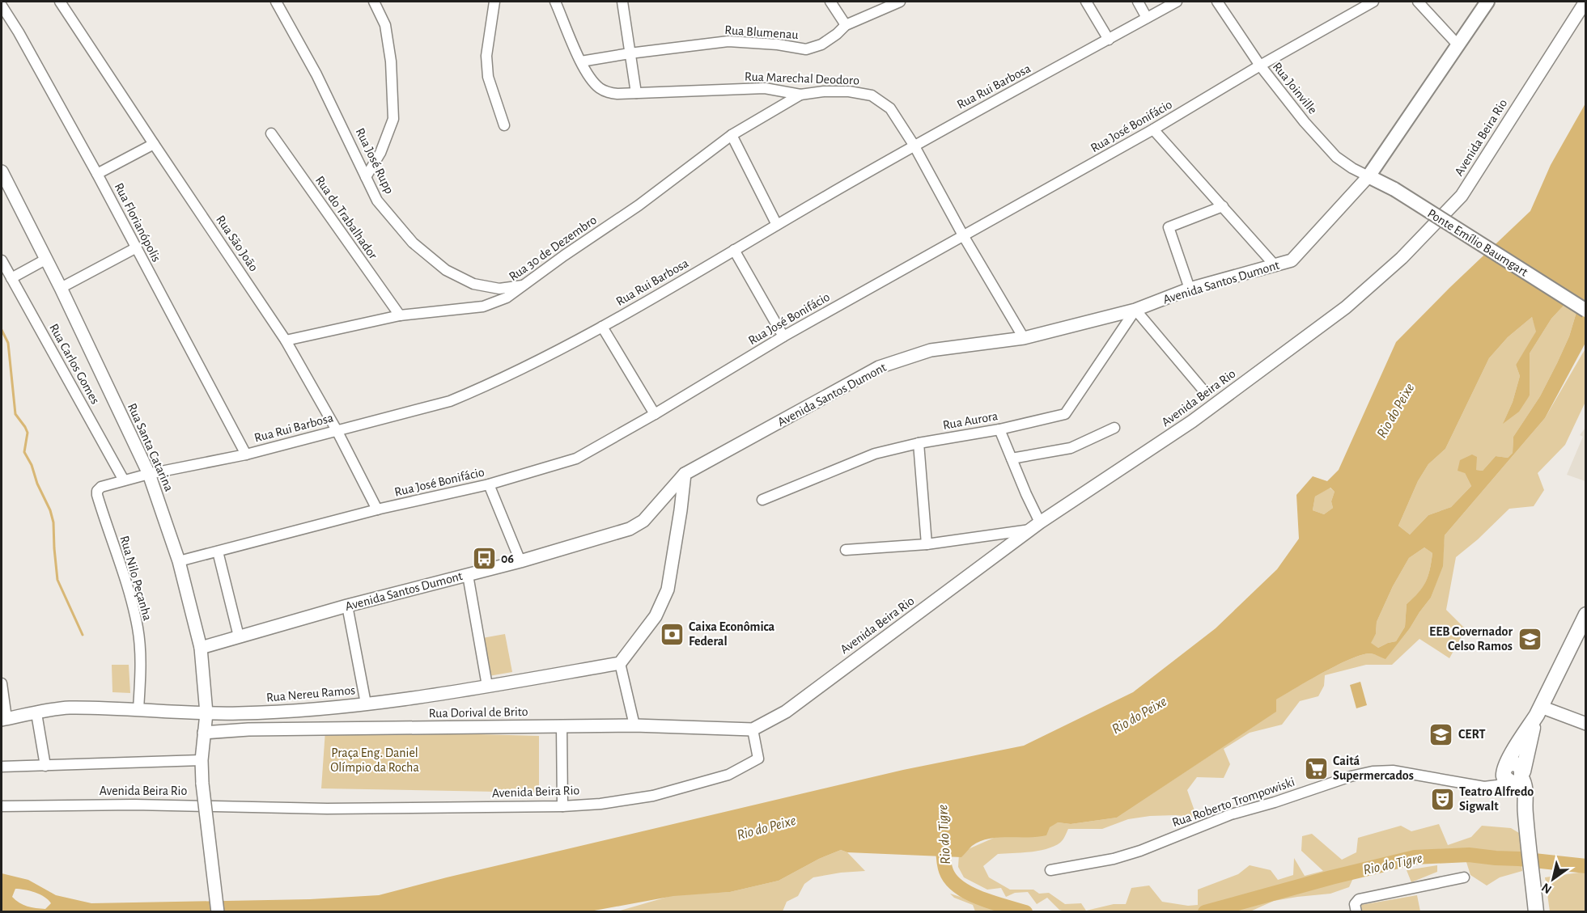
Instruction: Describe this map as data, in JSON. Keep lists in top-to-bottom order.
{
  "streets": {
    "main road": ["Ponte Emílio Baumgart", "Avenida Santos Dumont"],
    "street": [
      "Rua Blumenau",
      "Rua Marechal Deodoro",
      "Rua Rui Barbosa",
      "Rua Joinville",
      "Rua José Bonifácio",
      "Avenida Beira Rio",
      "Rua José Rupp",
      "Rua do Trabalhador",
      "Rua Florianópolis",
      "Rua São João",
      "Rua 30 de Dezembro",
      "Rua Carlos Gomes",
      "Rua Aurora",
      "Rua Santa Catarina",
      "Rua Nilo Peçanha",
      "Rua Nereu Ramos",
      "Rua Dorival de Brito",
      "Rua Roberto Trompowiski"
    ]
  },
  "crossings": [
    ["Rua Blumenau", "Rua Marechal Deodoro"],
    ["Rua Marechal Deodoro", "Rua Rui Barbosa"],
    ["Rua Marechal Deodoro", "Rua José Bonifácio"],
    ["Rua Marechal Deodoro", "Rua 30 de Dezembro"],
    ["Rua Marechal Deodoro", "Avenida Santos Dumont"],
    ["Rua Rui Barbosa", "Rua Florianópolis"],
    ["Rua Rui Barbosa", "Rua São João"],
    ["Rua Rui Barbosa", "Rua Carlos Gomes"],
    ["Rua Rui Barbosa", "Rua Santa Catarina"],
    ["Rua Rui Barbosa", "Rua Nilo Peçanha"],
    ["Rua Joinville", "Rua José Bonifácio"],
    ["Rua Joinville", "Ponte Emílio Baumgart"],
    ["Rua Joinville", "Avenida Santos Dumont"],
    ["Rua José Bonifácio", "Rua São João"],
    ["Rua José Bonifácio", "Rua Santa Catarina"],
    ["Avenida Beira Rio", "Rua Dorival de Brito"],
    ["Rua José Rupp", "Rua 30 de Dezembro"],
    ["Rua do Trabalhador", "Rua 30 de Dezembro"],
    ["Ponte Emílio Baumgart", "Avenida Santos Dumont"],
    ["Rua São João", "Rua 30 de Dezembro"],
    ["Avenida Santos Dumont", "Rua Aurora"],
    ["Avenida Santos Dumont", "Rua Santa Catarina"],
    ["Rua Santa Catarina", "Rua Nereu Ramos"],
    ["Rua Santa Catarina", "Rua Dorival de Brito"],
    ["Rua Nilo Peçanha", "Rua Nereu Ramos"]
  ],
  "water": ["Rio do Peixe", "Rio do Tigre"],
  "parks": ["Praça Eng. Daniel Olímpio da Rocha"],
  "places": {
    "bus stop": ["06"],
    "bank": ["Caixa Econômica Federal"],
    "school or university": ["EEB Governador Celso Ramos", "CERT"],
    "supermarket": ["Caitá Supermercados"],
    "theatre": ["Teatro Alfredo Sigwalt"]
  },
  "north": "bottom left"
}
